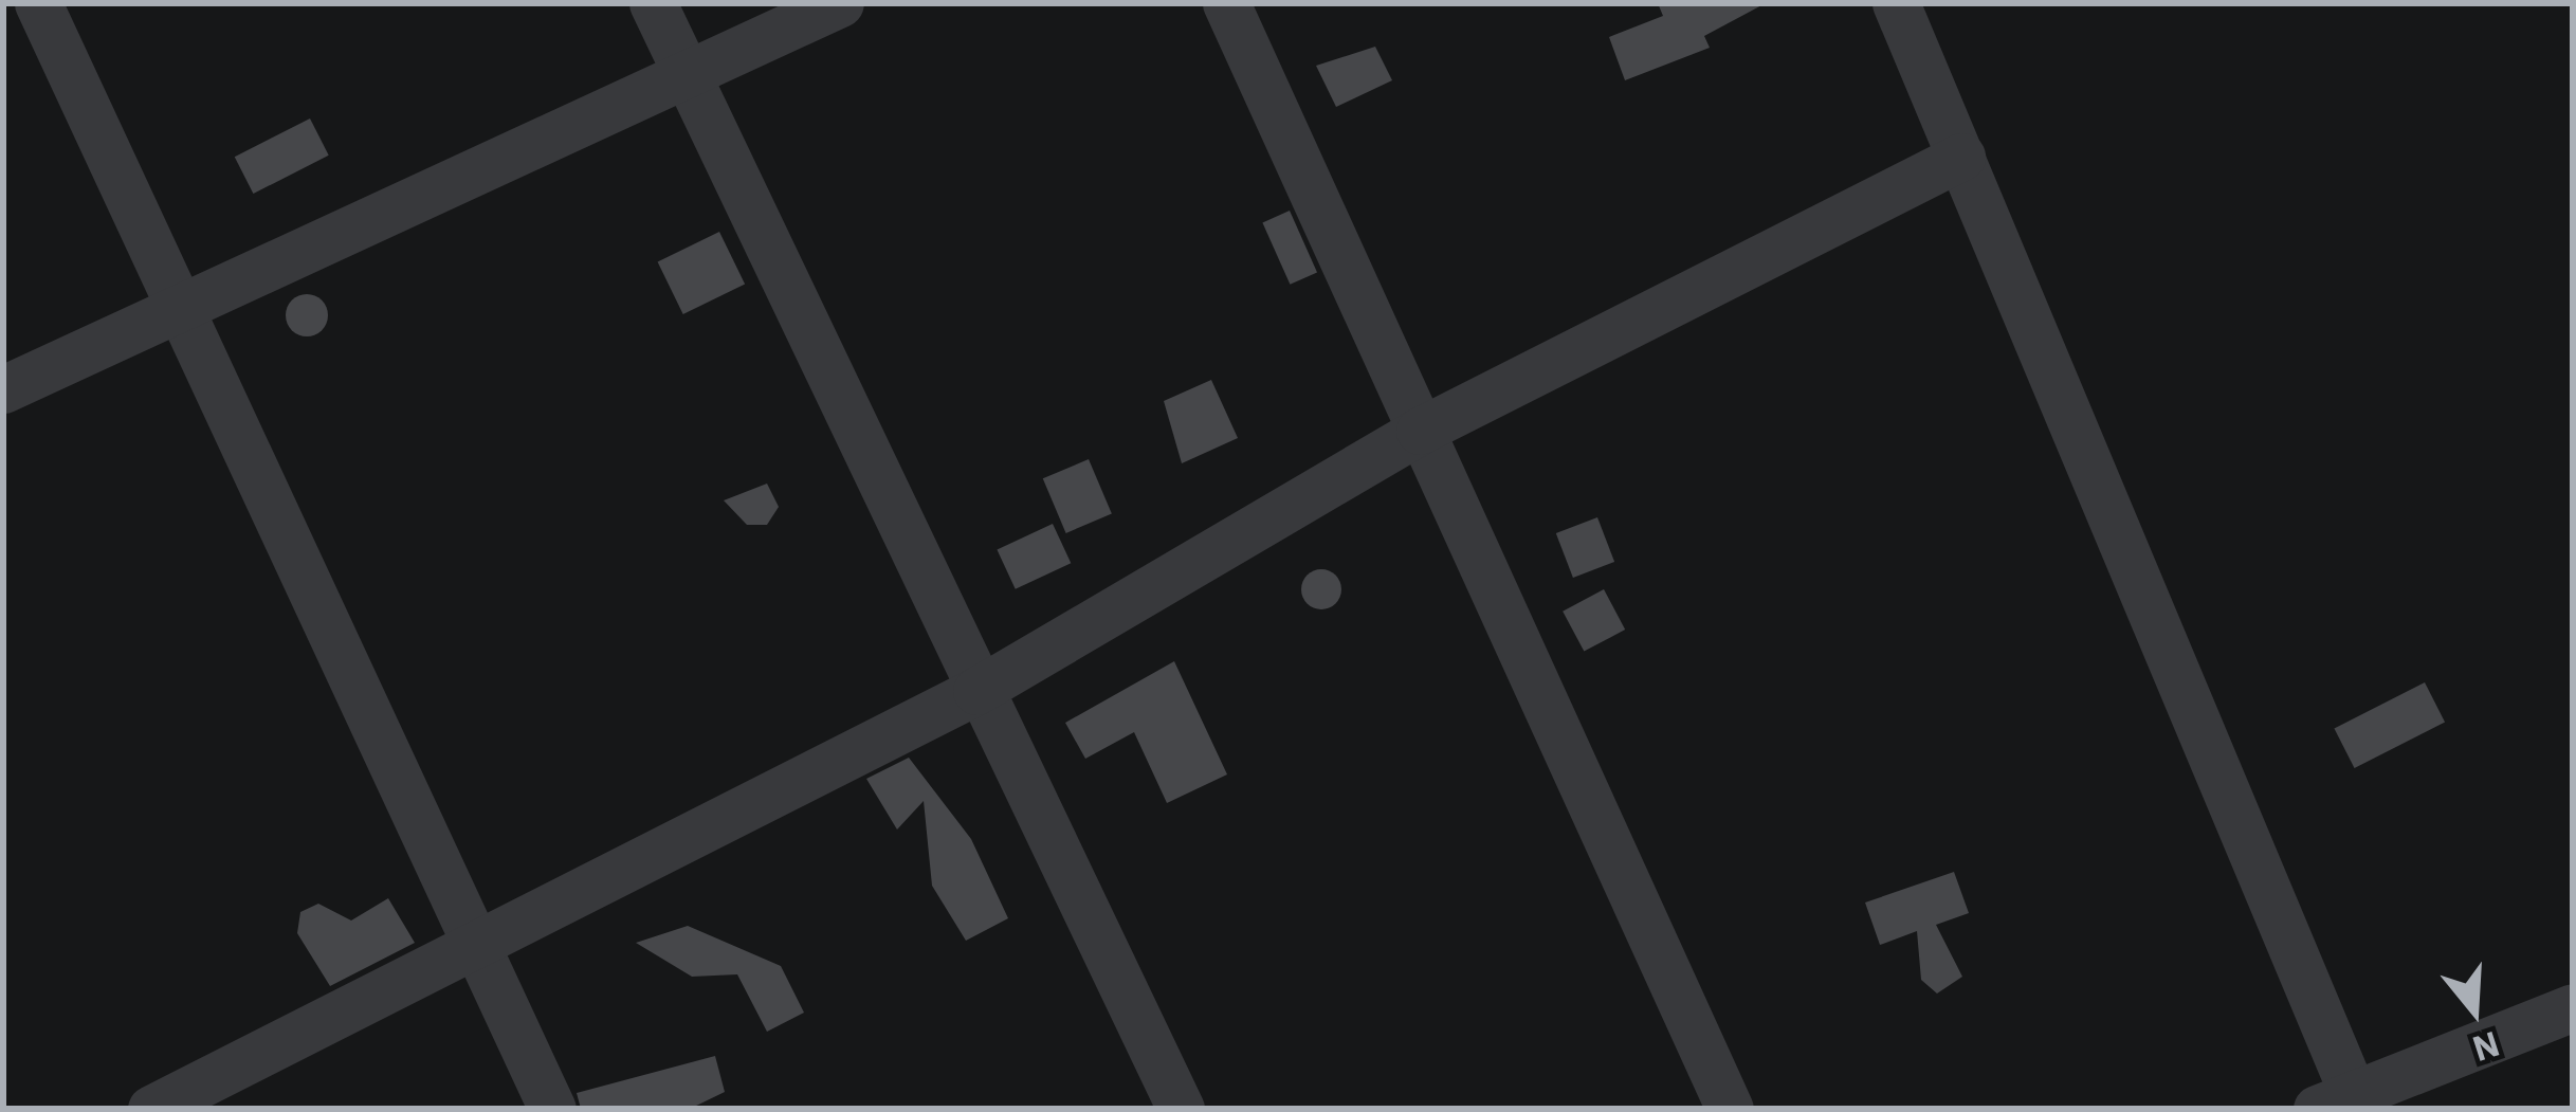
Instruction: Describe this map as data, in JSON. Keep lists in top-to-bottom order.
{
  "north": "bottom"
}
